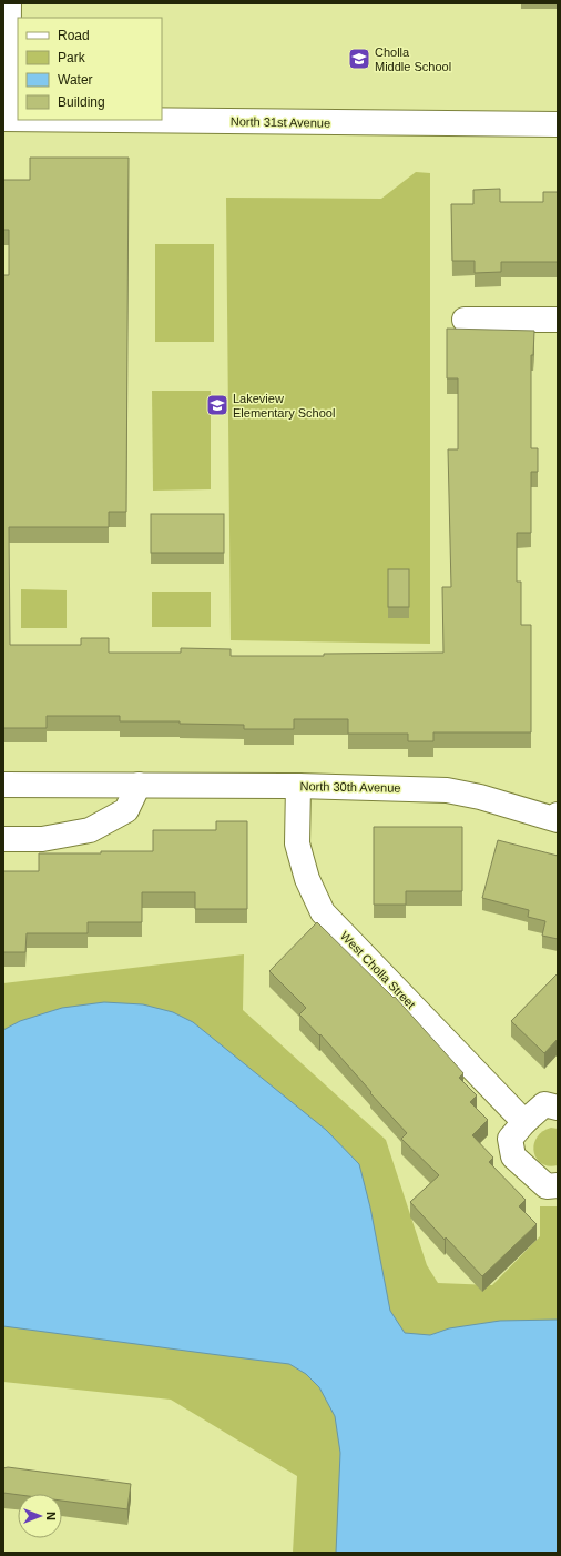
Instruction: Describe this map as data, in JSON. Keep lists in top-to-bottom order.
{
  "streets": {
    "street": ["North 31st Avenue", "North 30th Avenue", "West Cholla Street"]
  },
  "crossings": [
    ["North 30th Avenue", "West Cholla Street"]
  ],
  "places": {
    "school or university": ["Cholla Middle School", "Lakeview Elementary School"]
  },
  "legend": [
    "Road",
    "Park",
    "Water",
    "Building"
  ],
  "north": "right"
}
